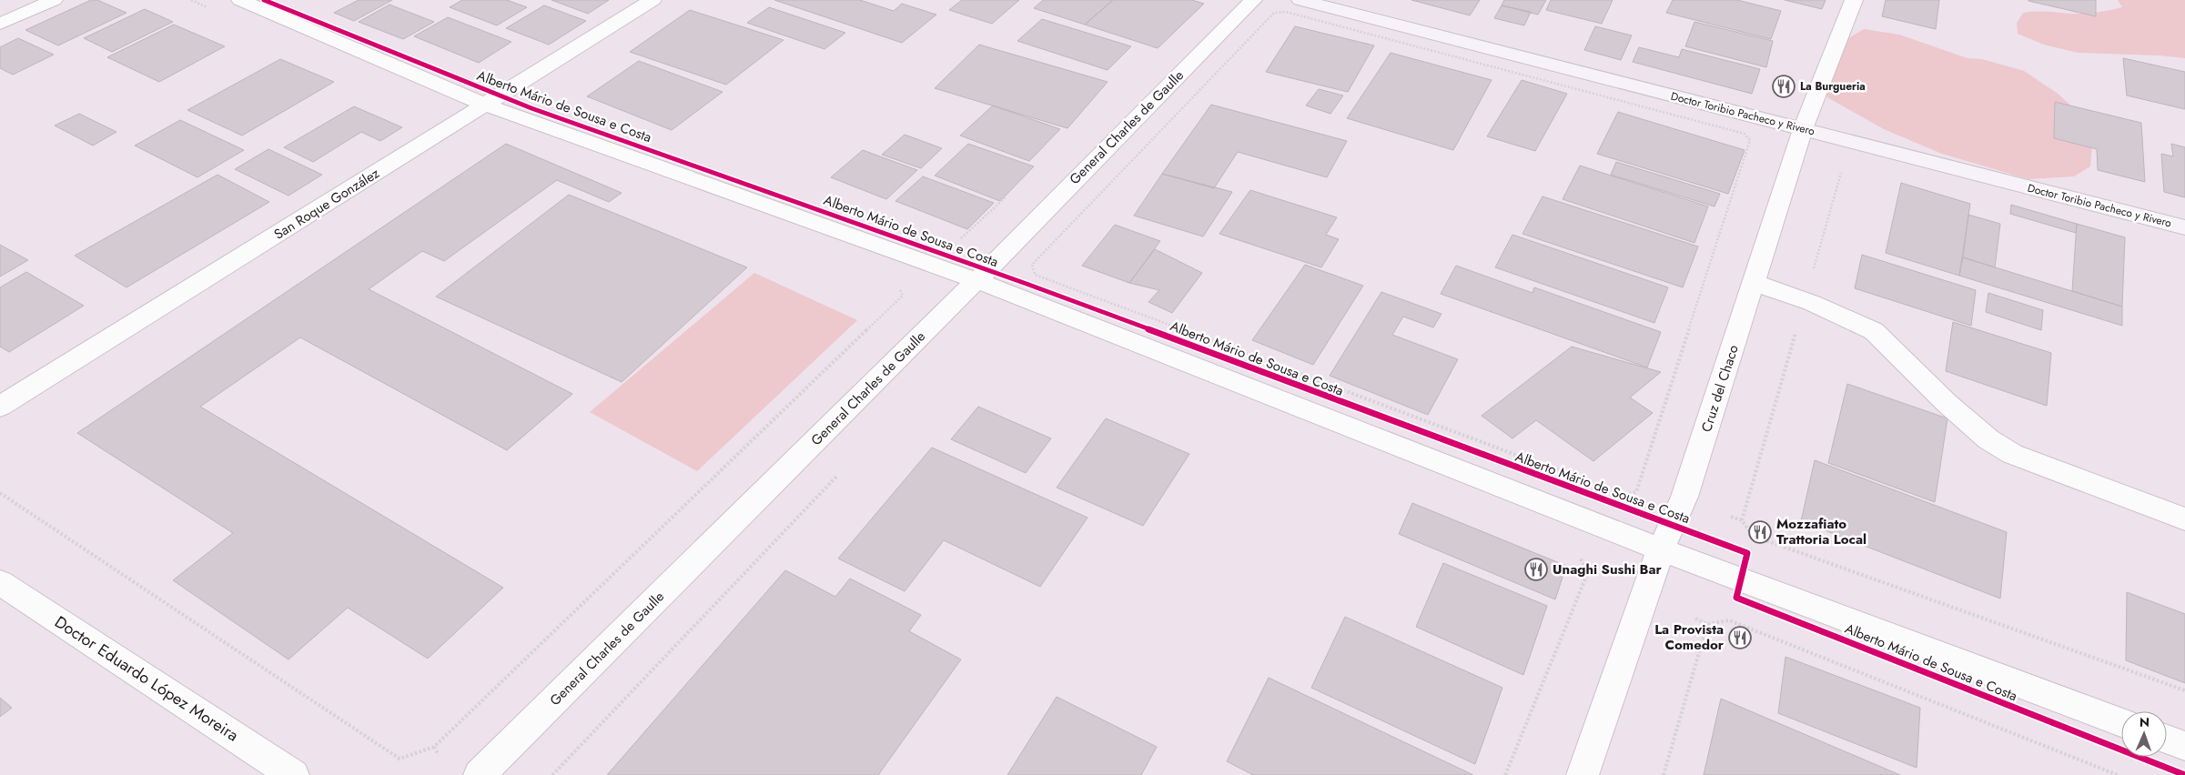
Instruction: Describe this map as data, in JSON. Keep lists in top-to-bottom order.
{
  "streets": {
    "main road": ["Doctor Toribio Pacheco y Rivero"],
    "street": [
      "Alberto Mário de Sousa e Costa",
      "General Charles de Gaulle",
      "San Roque González",
      "Cruz del Chaco",
      "Doctor Eduardo López Moreira"
    ]
  },
  "crossings": [
    ["Alberto Mário de Sousa e Costa", "General Charles de Gaulle"],
    ["Alberto Mário de Sousa e Costa", "San Roque González"],
    ["Alberto Mário de Sousa e Costa", "Cruz del Chaco"],
    ["Doctor Toribio Pacheco y Rivero", "Cruz del Chaco"]
  ],
  "places": {
    "restaurant": [
      "La Burgueria",
      "Mozzafiato Trattoria Local",
      "Unaghi Sushi Bar",
      "La Provista Comedor"
    ]
  },
  "north": "top"
}
